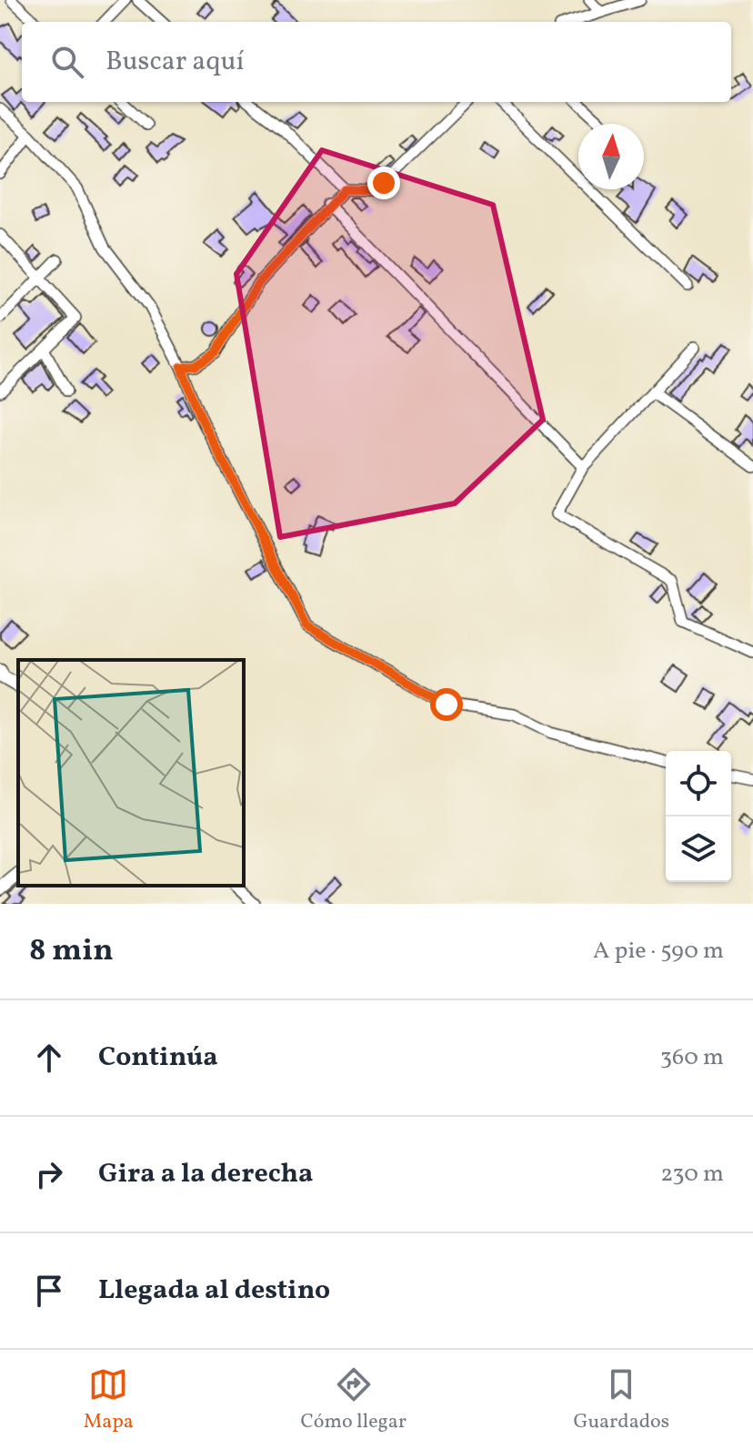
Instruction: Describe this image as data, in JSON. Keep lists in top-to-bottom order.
{
  "north": "top",
  "page": {
    "search": "Buscar aquí",
    "heading": ["8 min", "A pie · 590 m"],
    "list": [
      ["Continúa", "360 m"],
      ["Gira a la derecha", "230 m"],
      "Llegada al destino"
    ],
    "nav": ["Mapa", "Cómo llegar", "Guardados"]
  }
}
